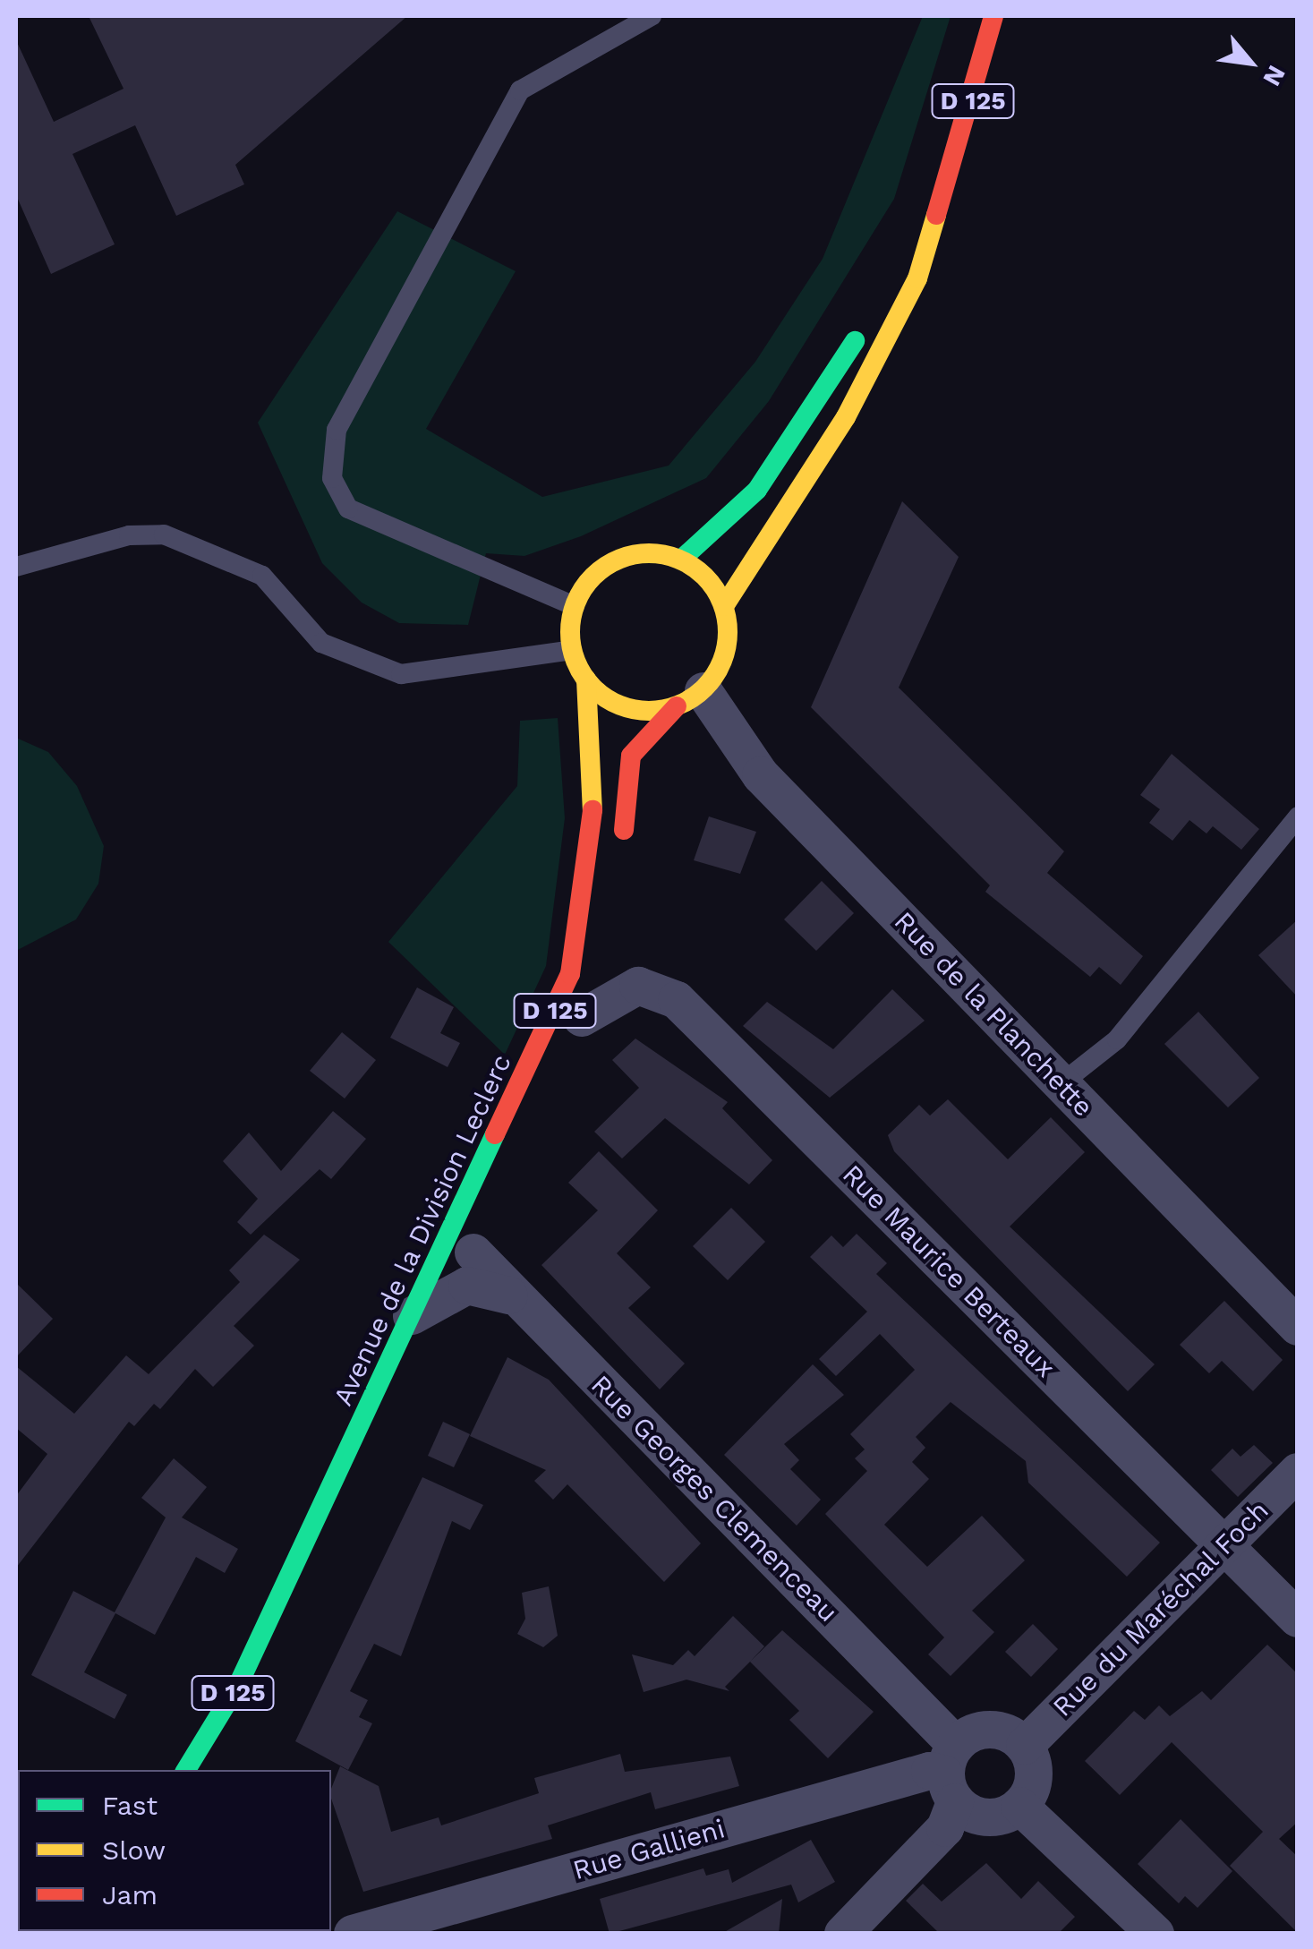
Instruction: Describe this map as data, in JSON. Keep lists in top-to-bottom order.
{
  "streets": {
    "main road": ["D 125", "Avenue de la Division Leclerc"],
    "street": [
      "Rue de la Planchette",
      "Rue Maurice Berteaux",
      "Rue Georges Clemenceau",
      "Rue du Maréchal Foch",
      "Rue Gallieni"
    ]
  },
  "crossings": [
    ["D 125", "Rue de la Planchette"],
    ["D 125", "Avenue de la Division Leclerc"],
    ["Rue de la Planchette", "Avenue de la Division Leclerc"],
    ["Avenue de la Division Leclerc", "Rue Georges Clemenceau"],
    ["Rue Maurice Berteaux", "Rue du Maréchal Foch"],
    ["Rue Georges Clemenceau", "Rue du Maréchal Foch"],
    ["Rue Georges Clemenceau", "Rue Gallieni"],
    ["Rue du Maréchal Foch", "Rue Gallieni"]
  ],
  "legend": ["Fast", "Slow", "Jam"],
  "north": "bottom right"
}
